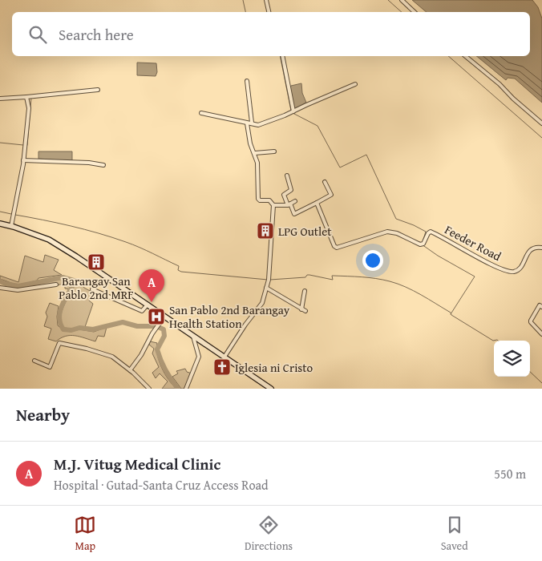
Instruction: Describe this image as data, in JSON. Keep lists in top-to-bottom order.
{
  "streets": {
    "street": ["Feeder Road"]
  },
  "places": {
    "building": ["LPG Outlet", "Barangay San Pablo 2nd MRF"],
    "hospital": ["San Pablo 2nd Barangay Health Station"],
    "church": ["Iglesia ni Cristo"]
  },
  "page": {
    "search": "Search here",
    "pins": "A",
    "heading": "Nearby",
    "list": [
      {
        "mark": "A",
        "name": "M.J. Vitug Medical Clinic",
        "note": "Hospital · Gutad-Santa Cruz Access Road",
        "value": "550 m"
      }
    ],
    "nav": ["Map", "Directions", "Saved"]
  }
}
